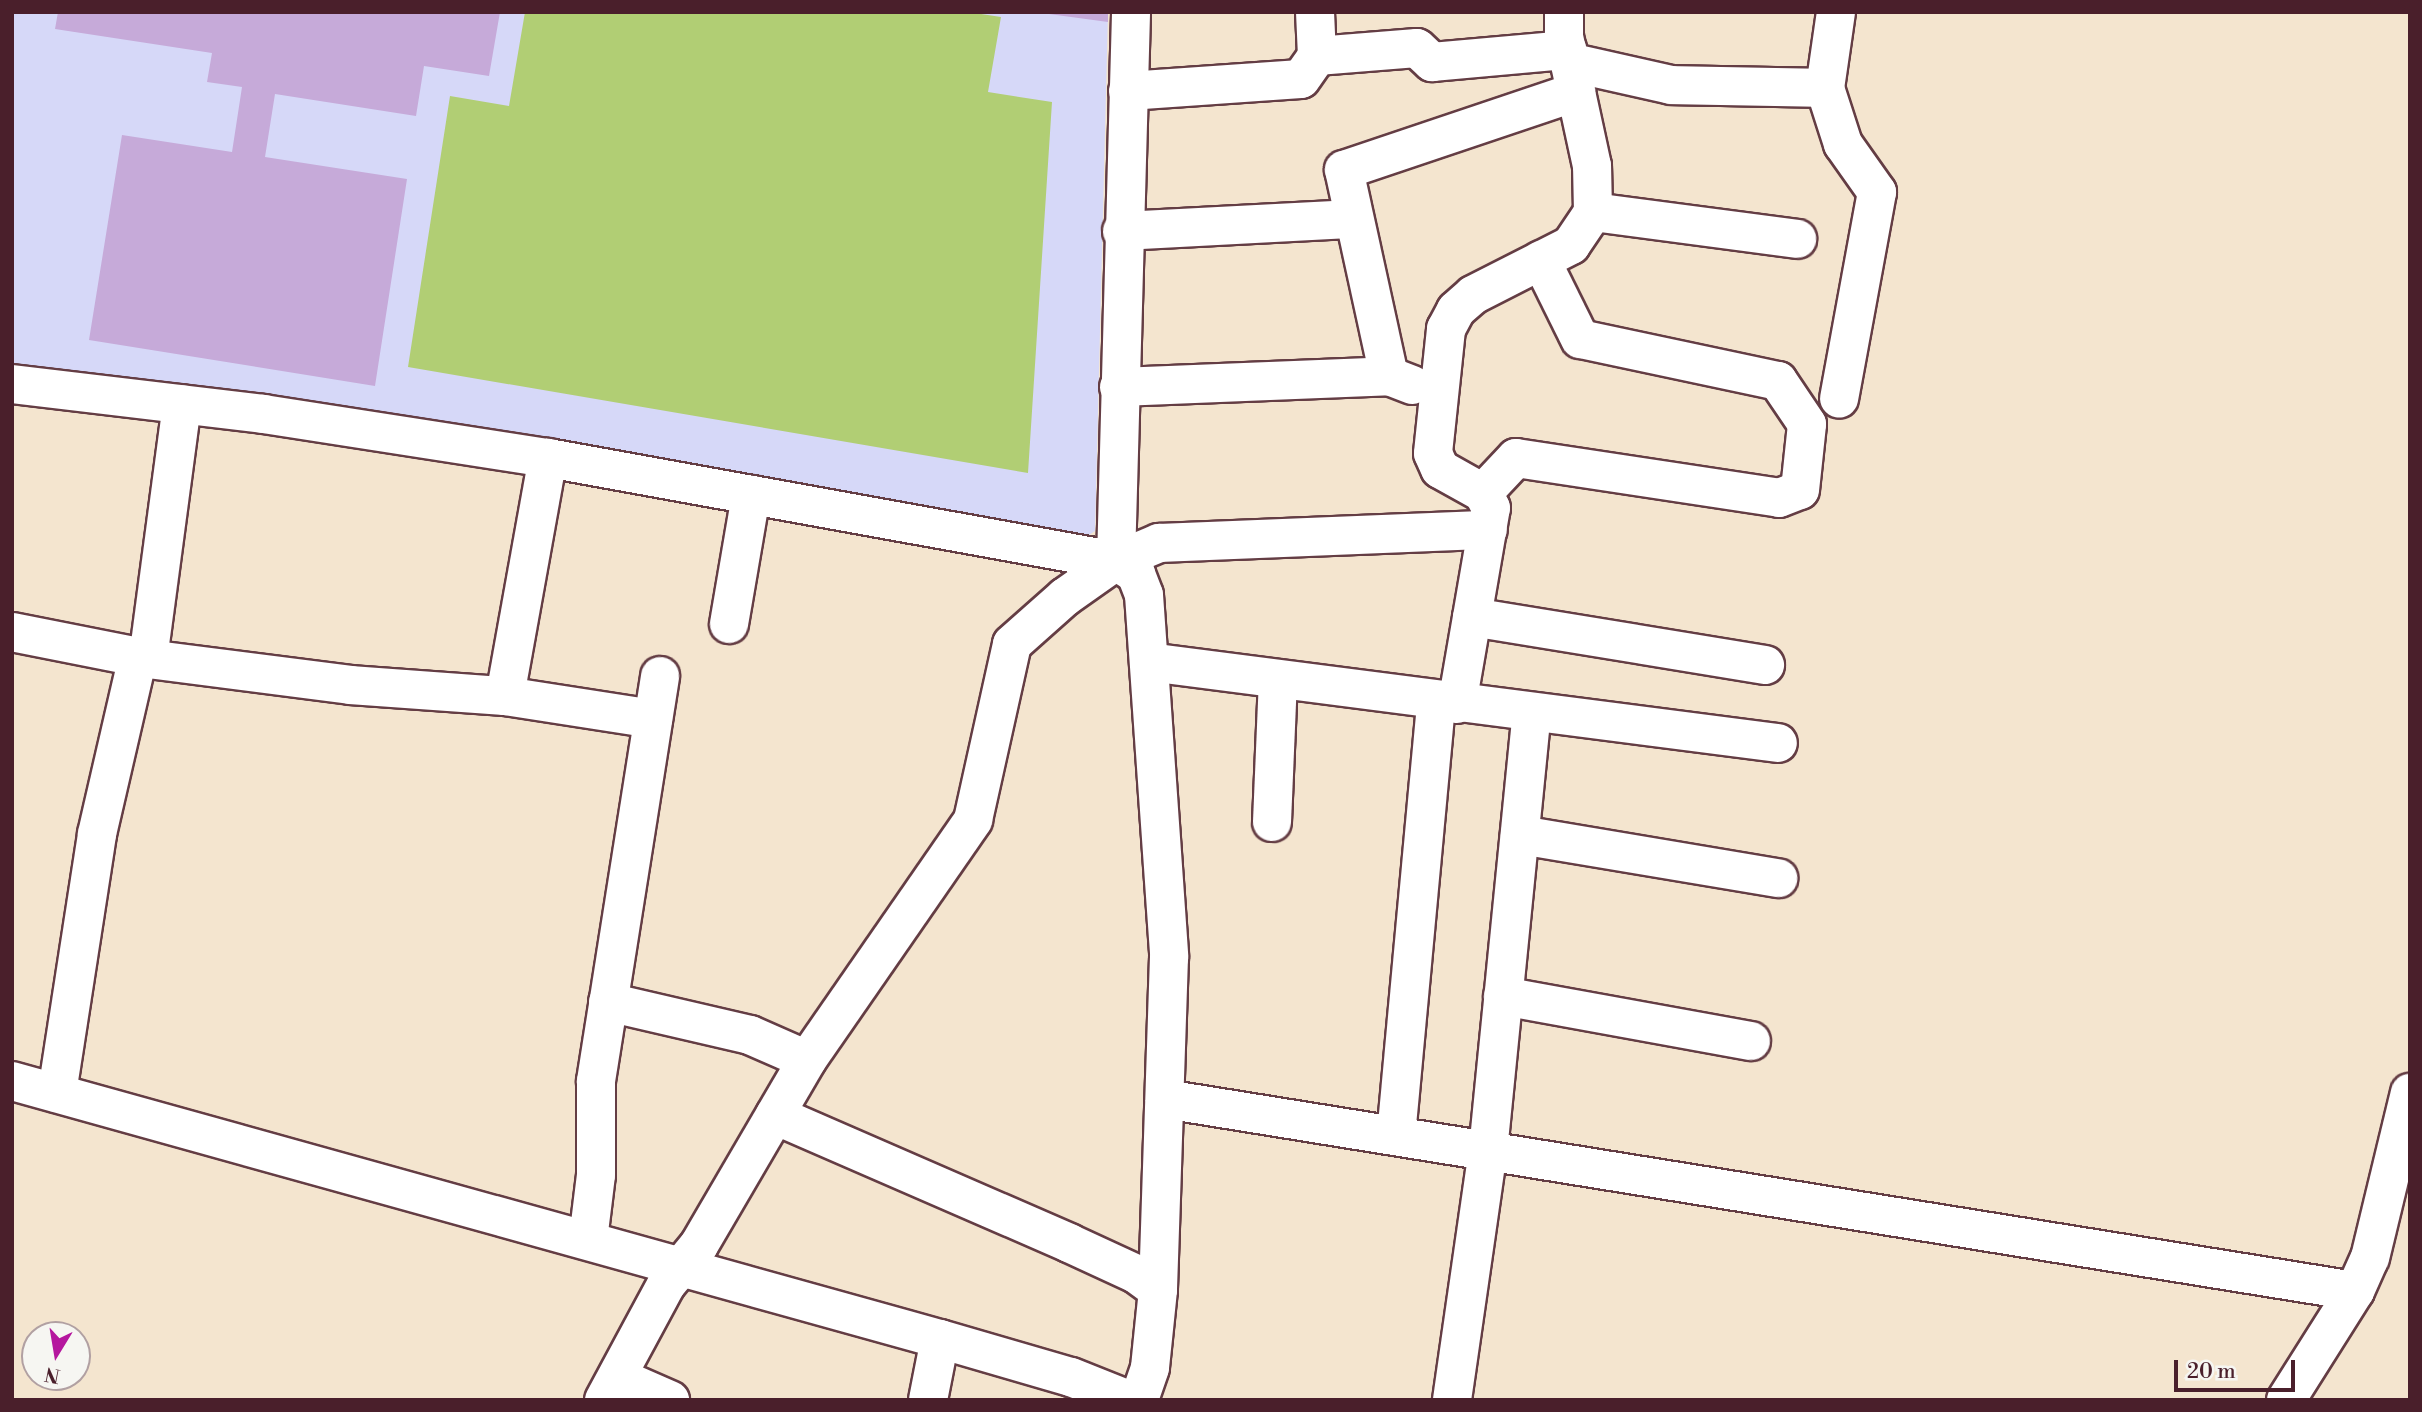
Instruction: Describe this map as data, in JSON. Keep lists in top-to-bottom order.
{
  "scale_bar": "20 m",
  "north": "bottom"
}
